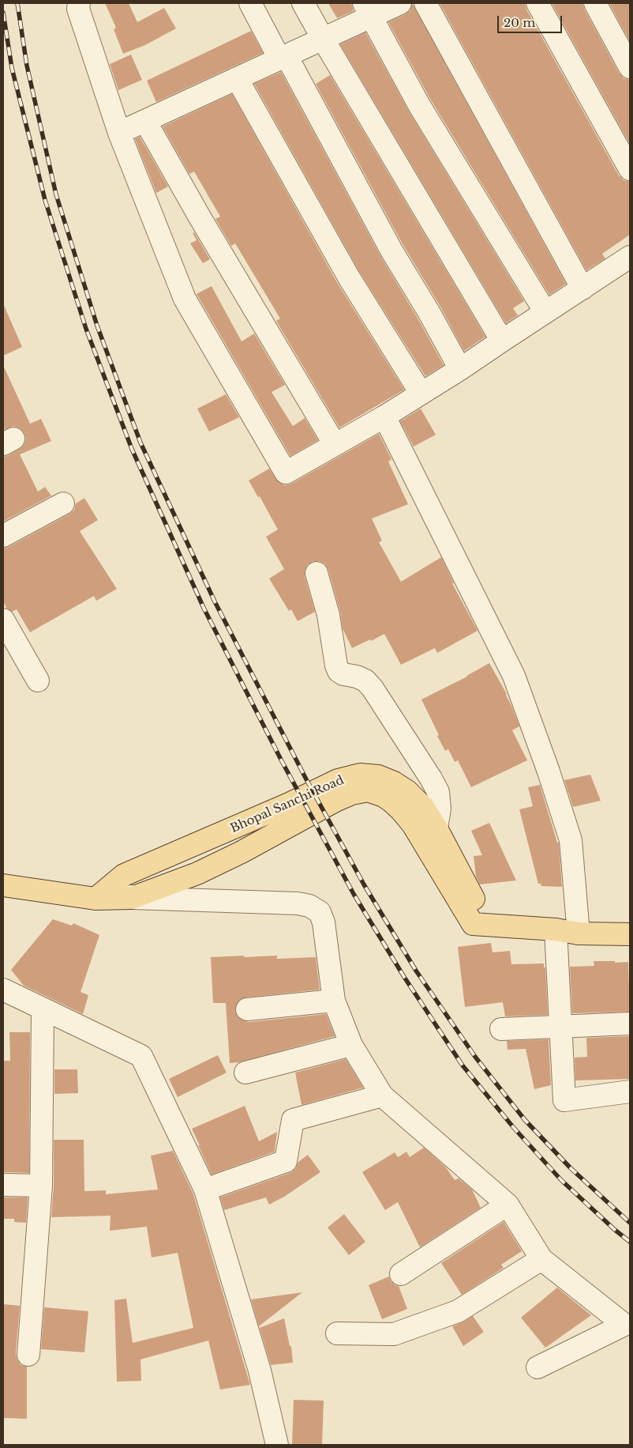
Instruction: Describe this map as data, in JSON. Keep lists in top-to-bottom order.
{
  "streets": {
    "main road": ["Bhopal Sanchi Road"]
  },
  "scale_bar": "20 m"
}
